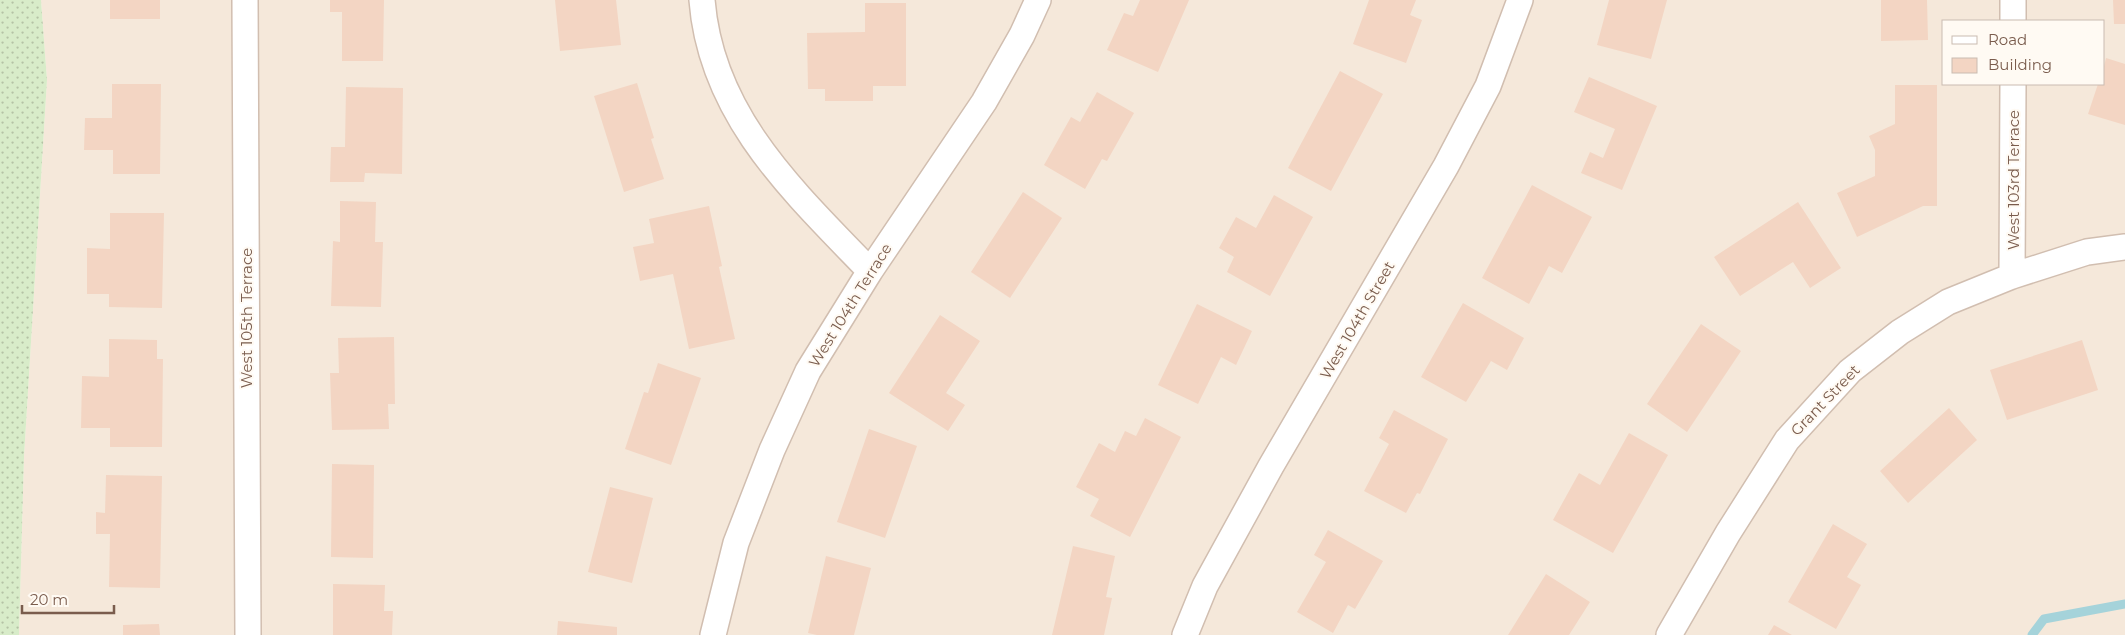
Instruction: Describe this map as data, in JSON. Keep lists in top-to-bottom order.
{
  "streets": {
    "street": [
      "West 103rd Terrace",
      "West 104th Terrace",
      "West 105th Terrace",
      "West 104th Street",
      "Grant Street"
    ]
  },
  "crossings": [
    ["West 103rd Terrace", "Grant Street"]
  ],
  "legend": ["Road", "Building"],
  "scale_bar": "20 m"
}
